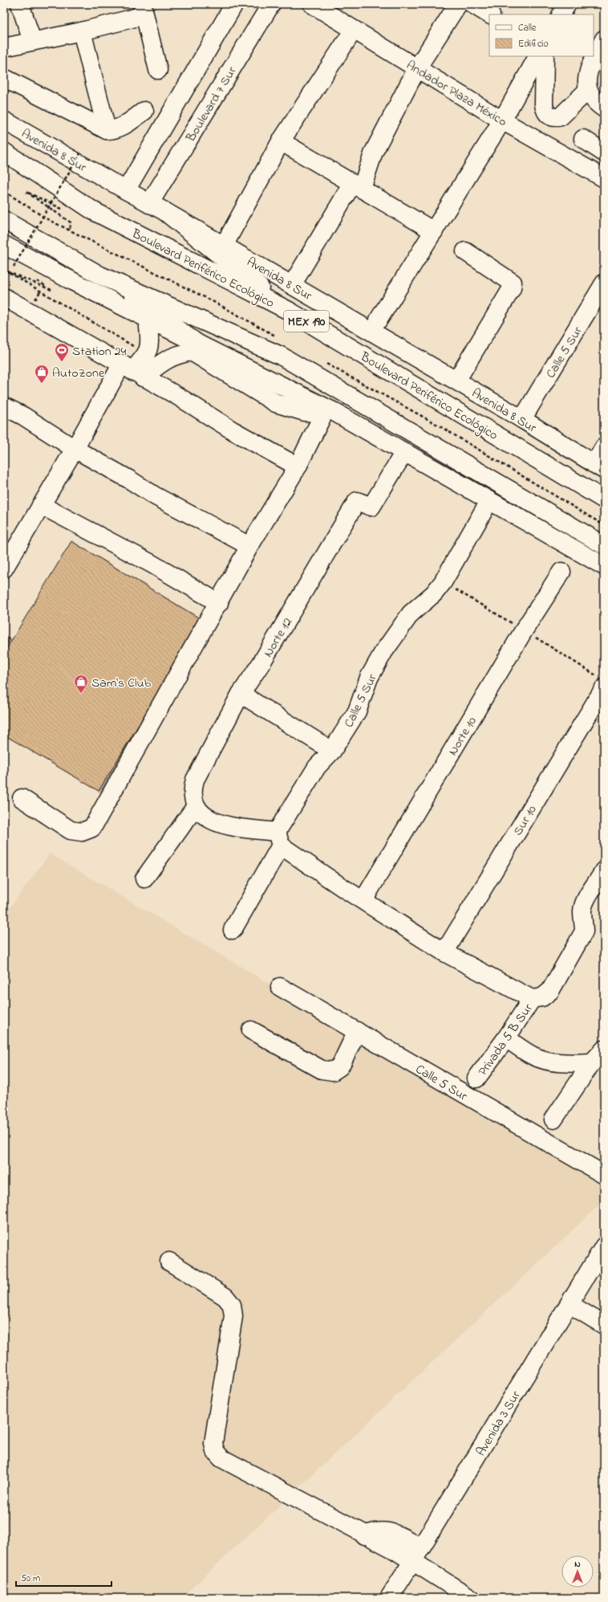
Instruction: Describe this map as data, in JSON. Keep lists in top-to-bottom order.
{
  "streets": {
    "main road": [
      "Andador Plaza México",
      "Boulevard 7 Sur",
      "Avenida 8 Sur",
      "Boulevard Periférico Ecológico",
      "MEX 190",
      "Calle 5 Sur",
      "Norte 12",
      "Norte 10",
      "Sur 10",
      "Privada 5 B Sur",
      "Avenida 3 Sur"
    ]
  },
  "crossings": [
    ["Boulevard 7 Sur", "Avenida 8 Sur"],
    ["Avenida 8 Sur", "Calle 5 Sur"]
  ],
  "places": {
    "sports": ["Station 24"],
    "shop": ["AutoZone", "Sam's Club"]
  },
  "legend": ["Calle", "Edificio"],
  "scale_bar": "50 m",
  "north": "top"
}
